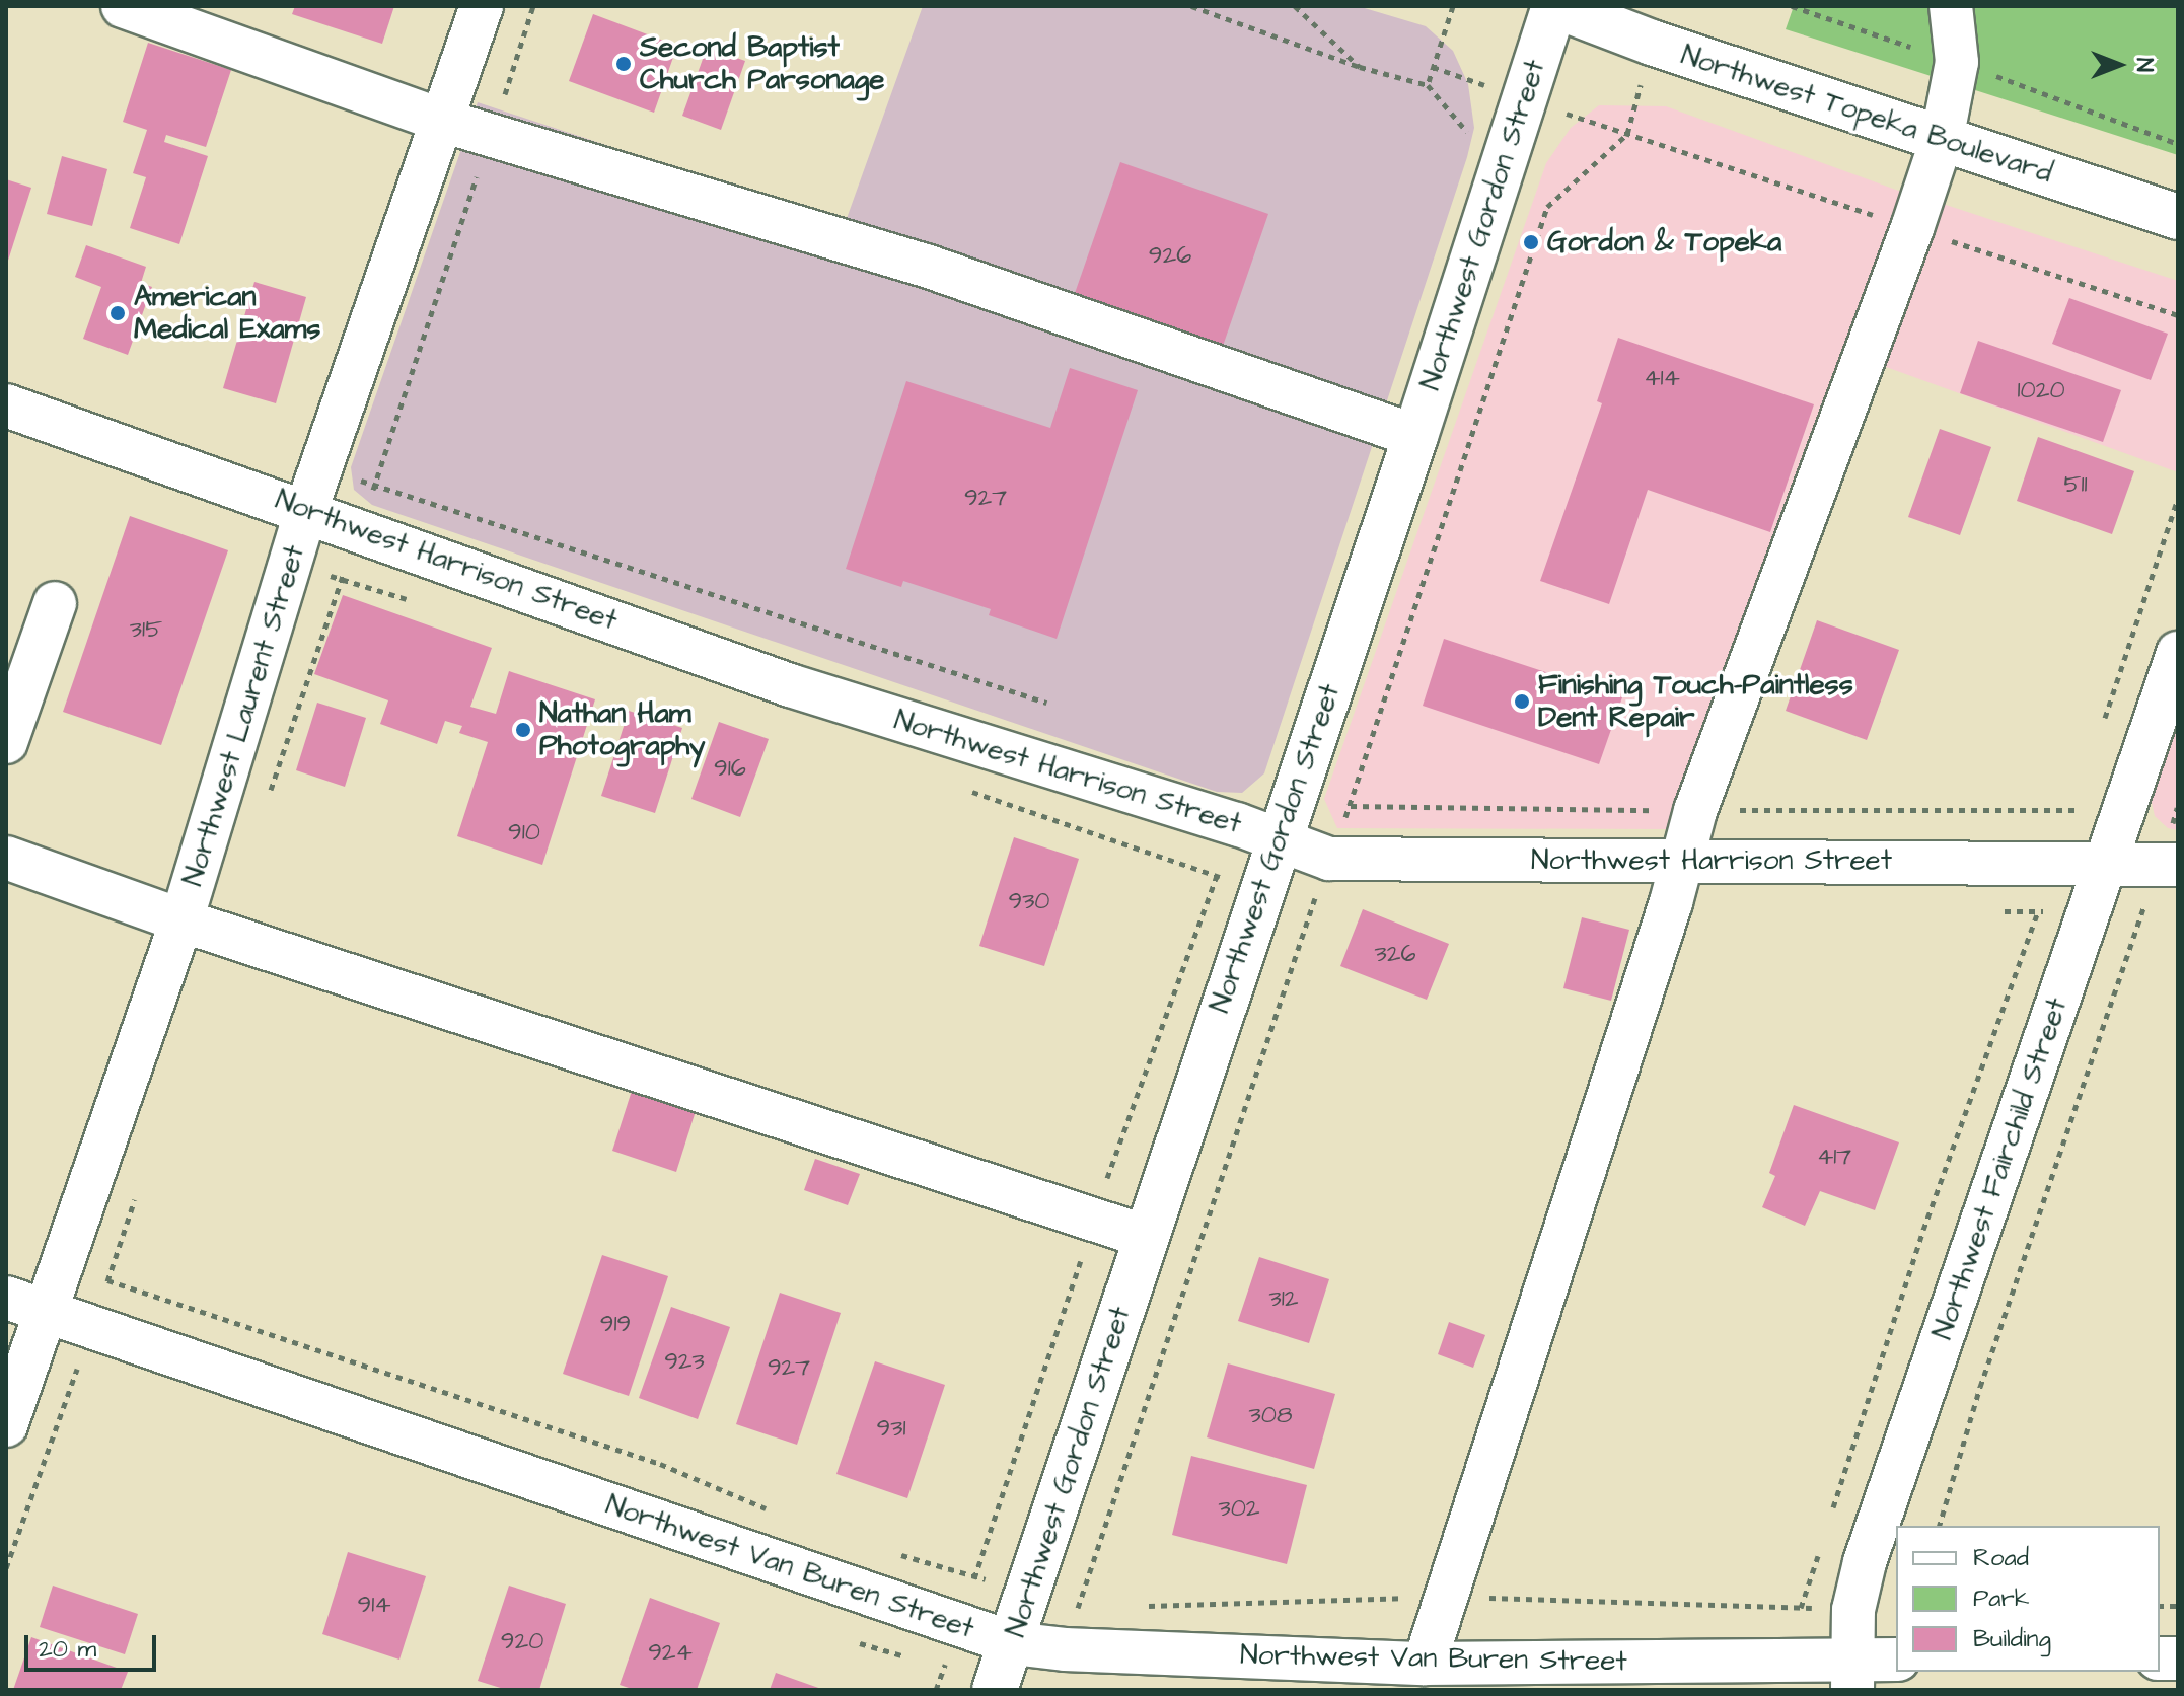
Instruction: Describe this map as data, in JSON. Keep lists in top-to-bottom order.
{
  "streets": {
    "main road": ["Northwest Topeka Boulevard", "Northwest Gordon Street"],
    "street": [
      "Northwest Harrison Street",
      "Northwest Laurent Street",
      "Northwest Fairchild Street",
      "Northwest Van Buren Street"
    ]
  },
  "crossings": [
    ["Northwest Topeka Boulevard", "Northwest Gordon Street"],
    ["Northwest Gordon Street", "Northwest Harrison Street"],
    ["Northwest Gordon Street", "Northwest Van Buren Street"],
    ["Northwest Harrison Street", "Northwest Laurent Street"],
    ["Northwest Harrison Street", "Northwest Fairchild Street"],
    ["Northwest Laurent Street", "Northwest Van Buren Street"],
    ["Northwest Fairchild Street", "Northwest Van Buren Street"]
  ],
  "places": [
    "Second Baptist Church Parsonage",
    "Gordon & Topeka",
    "American Medical Exams",
    "Finishing Touch-Paintless Dent Repair",
    "Nathan Ham Photography"
  ],
  "house_numbers": [
    "926",
    "414",
    "1020",
    "511",
    "927",
    "315",
    "916",
    "910",
    "930",
    "326",
    "417",
    "312",
    "919",
    "923",
    "927",
    "308",
    "931",
    "302",
    "914",
    "920",
    "924"
  ],
  "legend": ["Road", "Park", "Building"],
  "scale_bar": "20 m",
  "north": "right"
}
